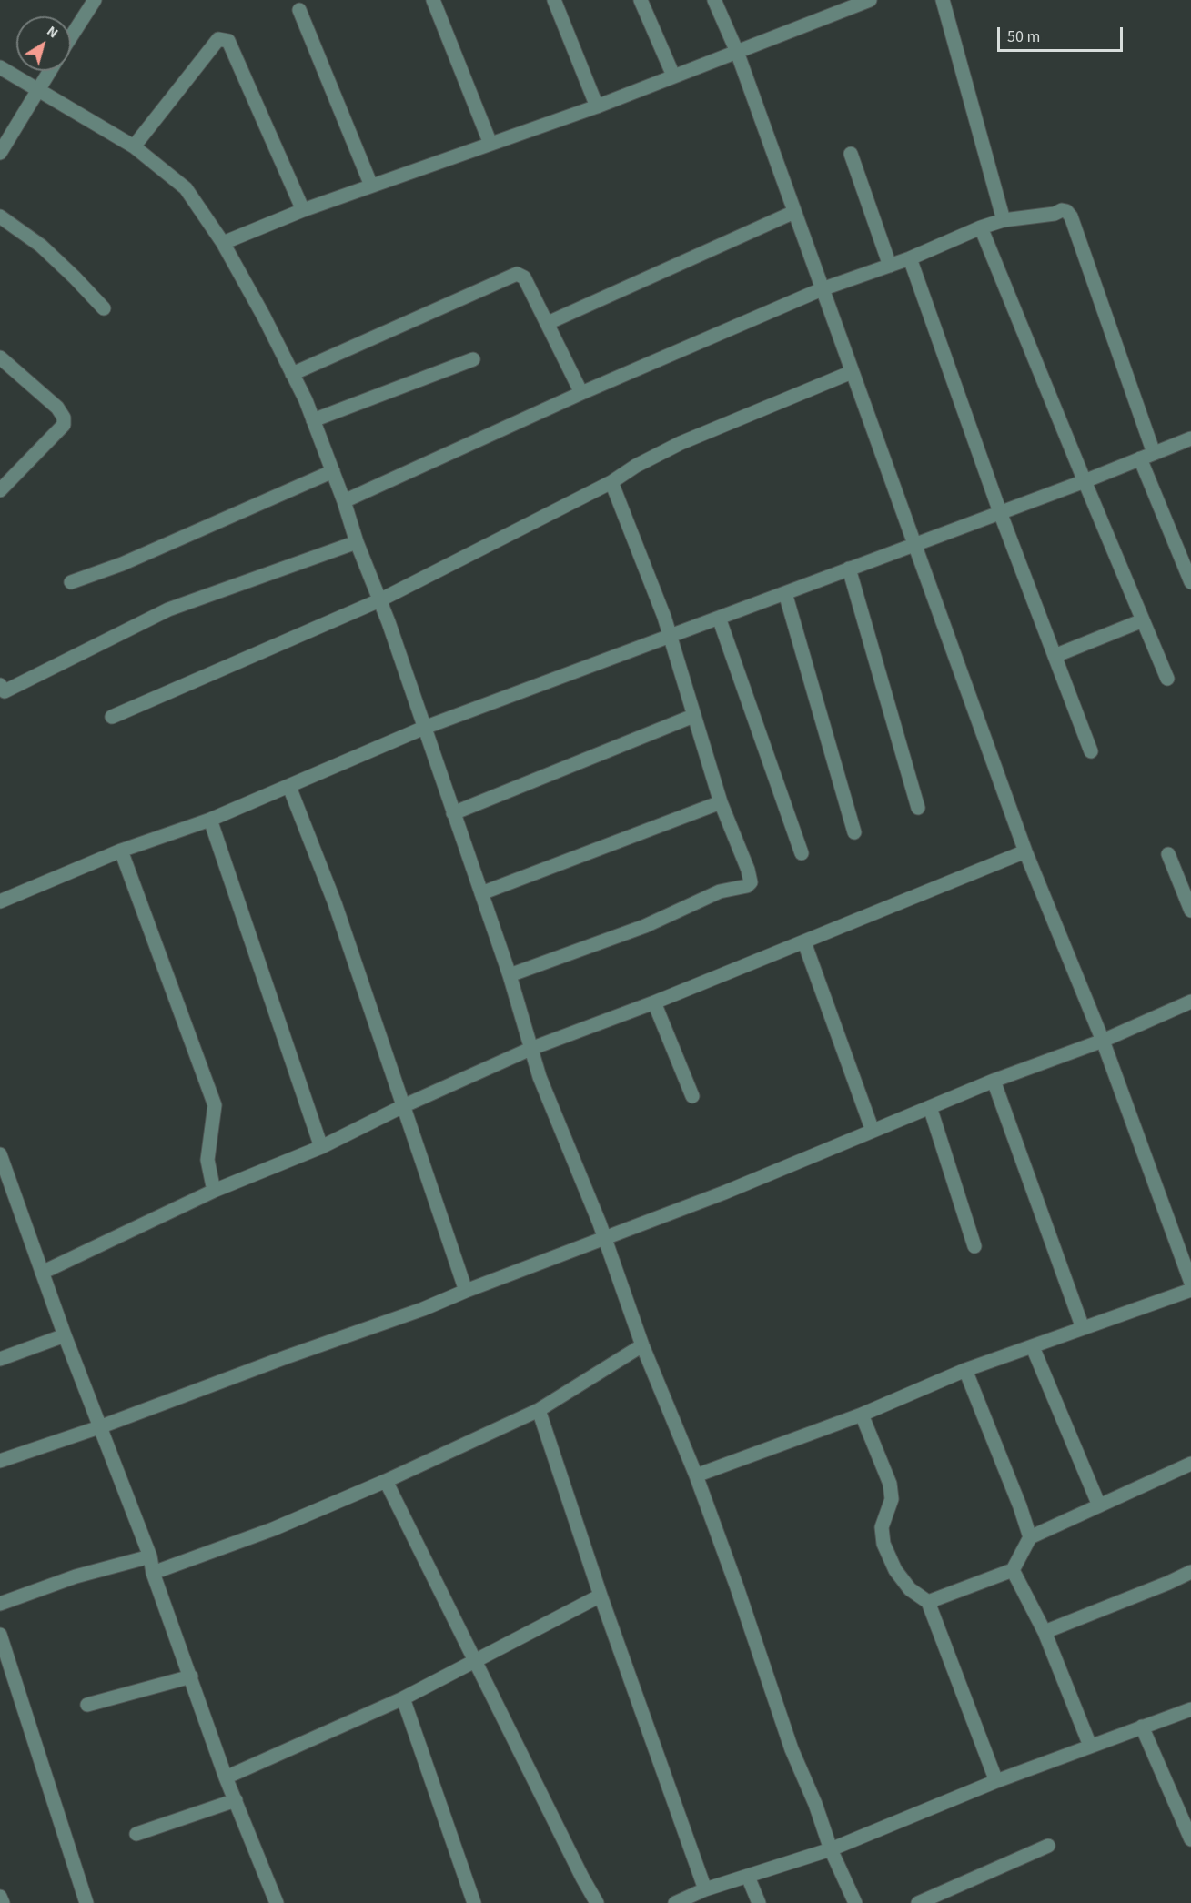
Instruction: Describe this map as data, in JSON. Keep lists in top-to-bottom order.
{
  "scale_bar": "50 m",
  "north": "top right"
}
